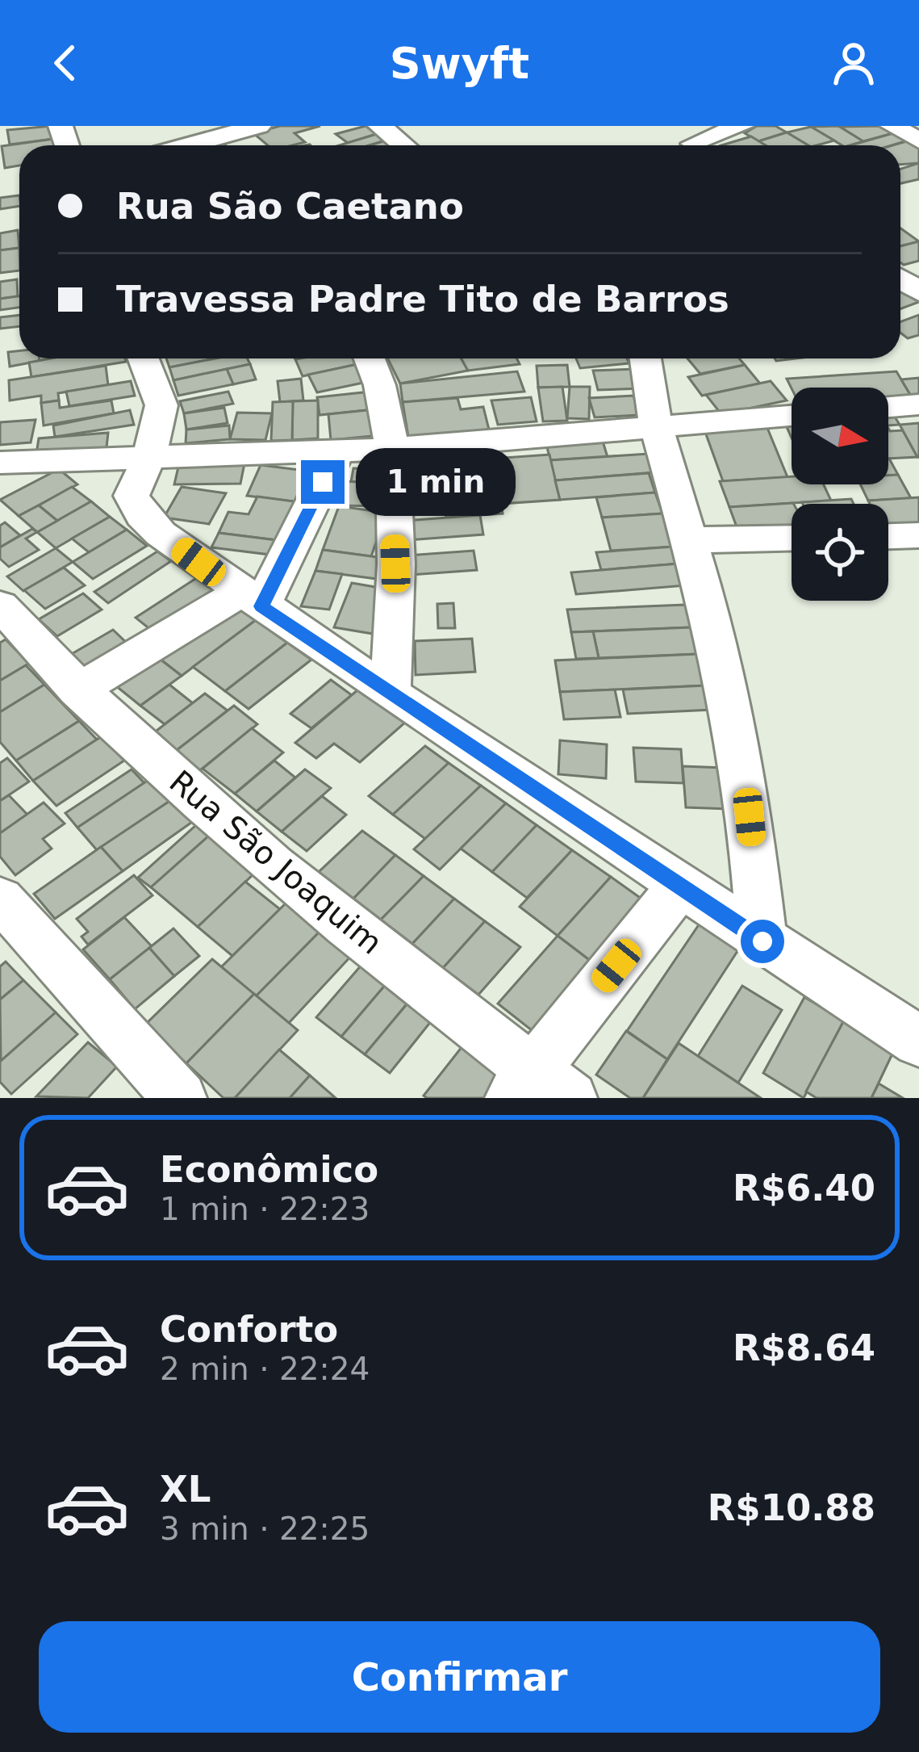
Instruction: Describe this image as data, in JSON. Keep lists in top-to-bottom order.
{
  "streets": {
    "street": ["Rua São Joaquim"]
  },
  "north": "right",
  "page": {
    "header": "Swyft",
    "banner": ["Rua São Caetano", "Travessa Padre Tito de Barros"],
    "bubble": "1 min",
    "list": [
      {
        "name": "Econômico",
        "note": "1 min · 22:23",
        "value": "R$6.40"
      },
      {
        "name": "Conforto",
        "note": "2 min · 22:24",
        "value": "R$8.64"
      },
      {
        "name": "XL",
        "note": "3 min · 22:25",
        "value": "R$10.88"
      }
    ],
    "buttons": "Confirmar"
  }
}
